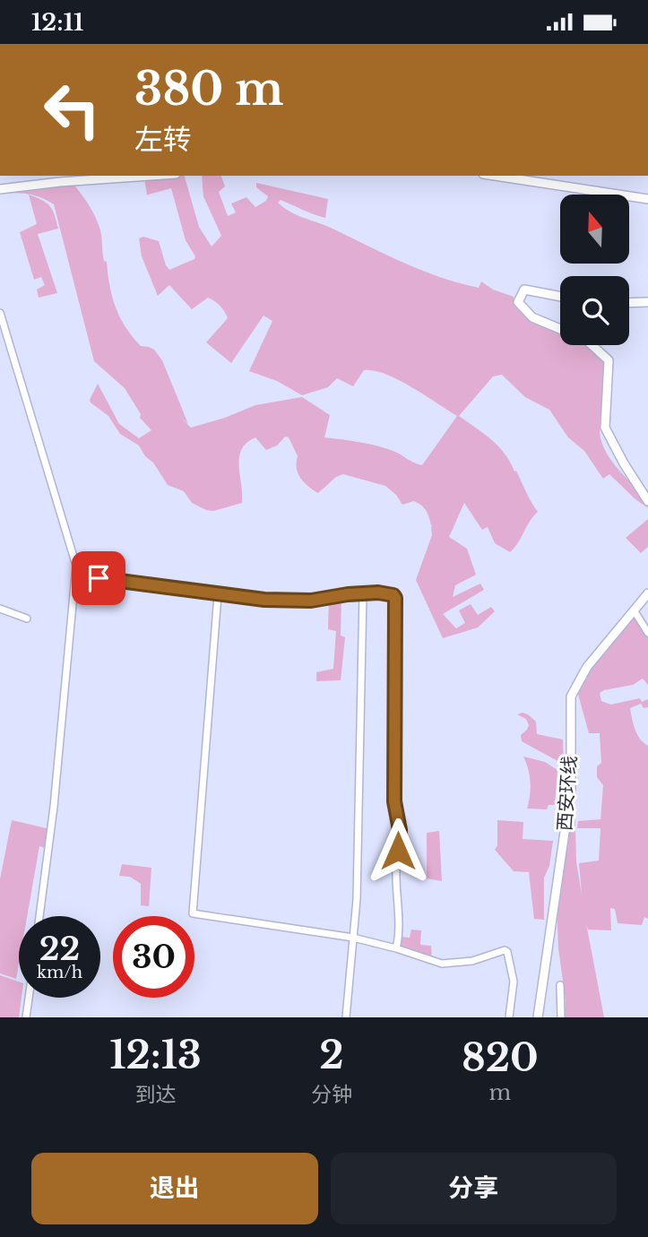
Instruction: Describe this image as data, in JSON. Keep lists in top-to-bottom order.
{
  "streets": {
    "main road": ["西安环线"]
  },
  "north": "top",
  "page": {
    "status": "12:11",
    "turn": ["380 m", "左转"],
    "speed": "22 km/h",
    "limit": "30",
    "eta": [
      "12:13",
      "到达",
      "2",
      "分钟",
      "820",
      "m"
    ],
    "buttons": ["退出", "分享"]
  }
}
